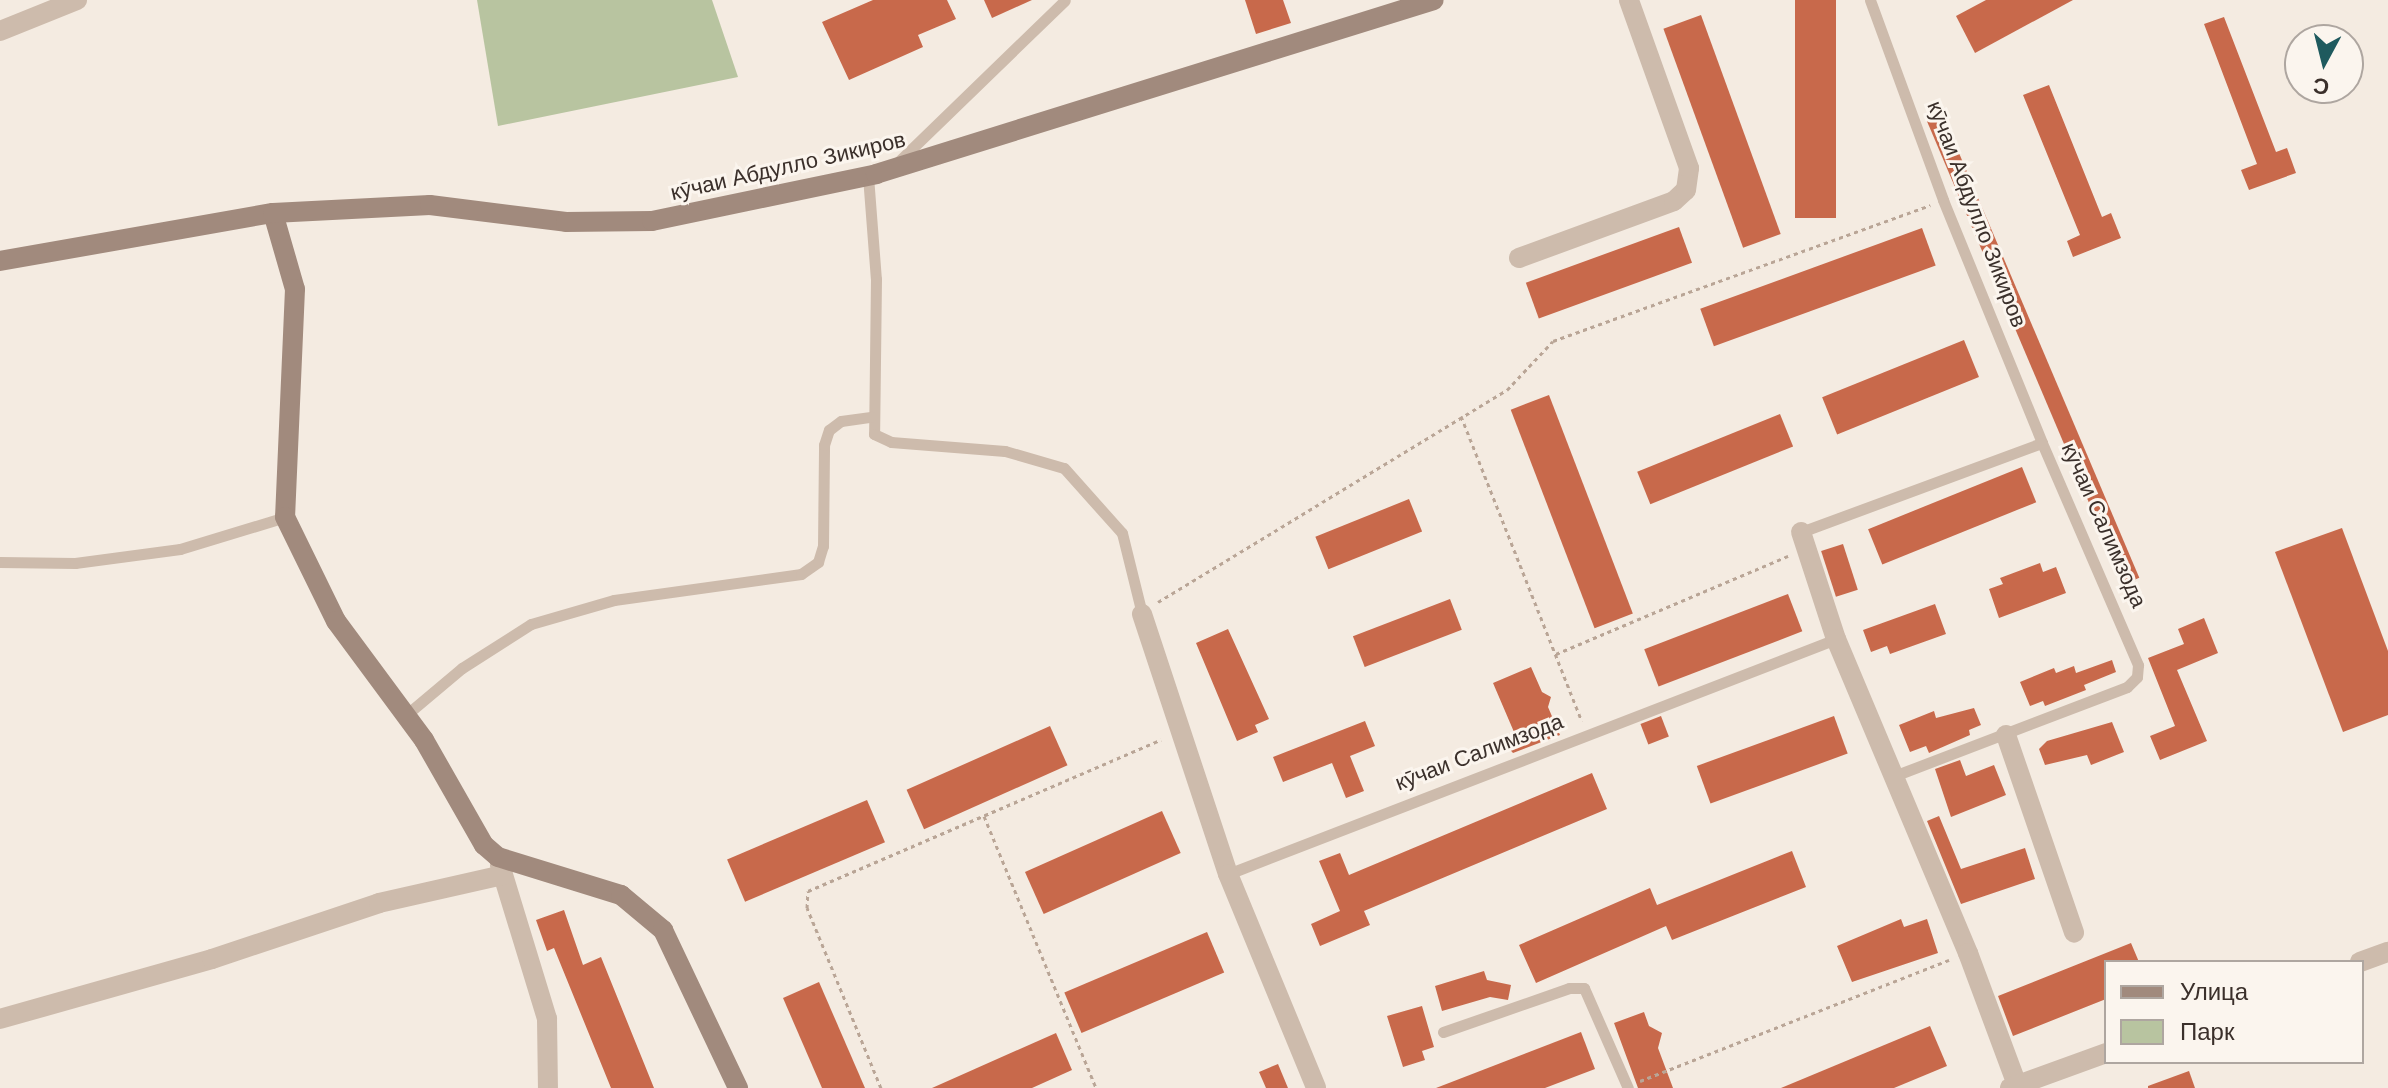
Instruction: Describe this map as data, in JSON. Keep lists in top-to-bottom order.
{
  "streets": {
    "street": ["кӯчаи Абдулло Зикиров"],
    "lane": ["кӯчаи Салимзода"]
  },
  "crossings": [
    ["кӯчаи Абдулло Зикиров", "кӯчаи Салимзода"]
  ],
  "legend": ["Улица", "Парк"],
  "north": "bottom"
}
